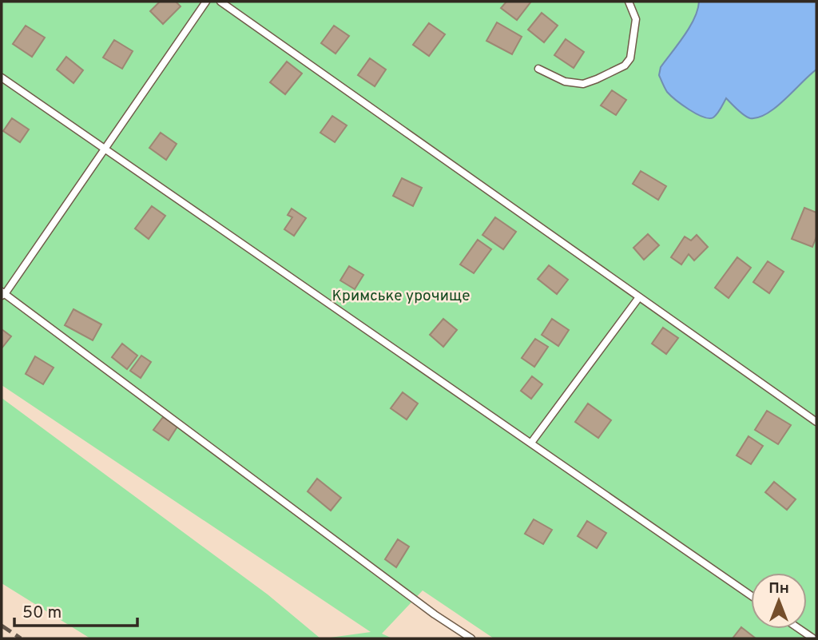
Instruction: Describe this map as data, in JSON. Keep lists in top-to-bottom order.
{
  "parks": ["Кримське урочище"],
  "scale_bar": "50 m",
  "north": "top"
}
